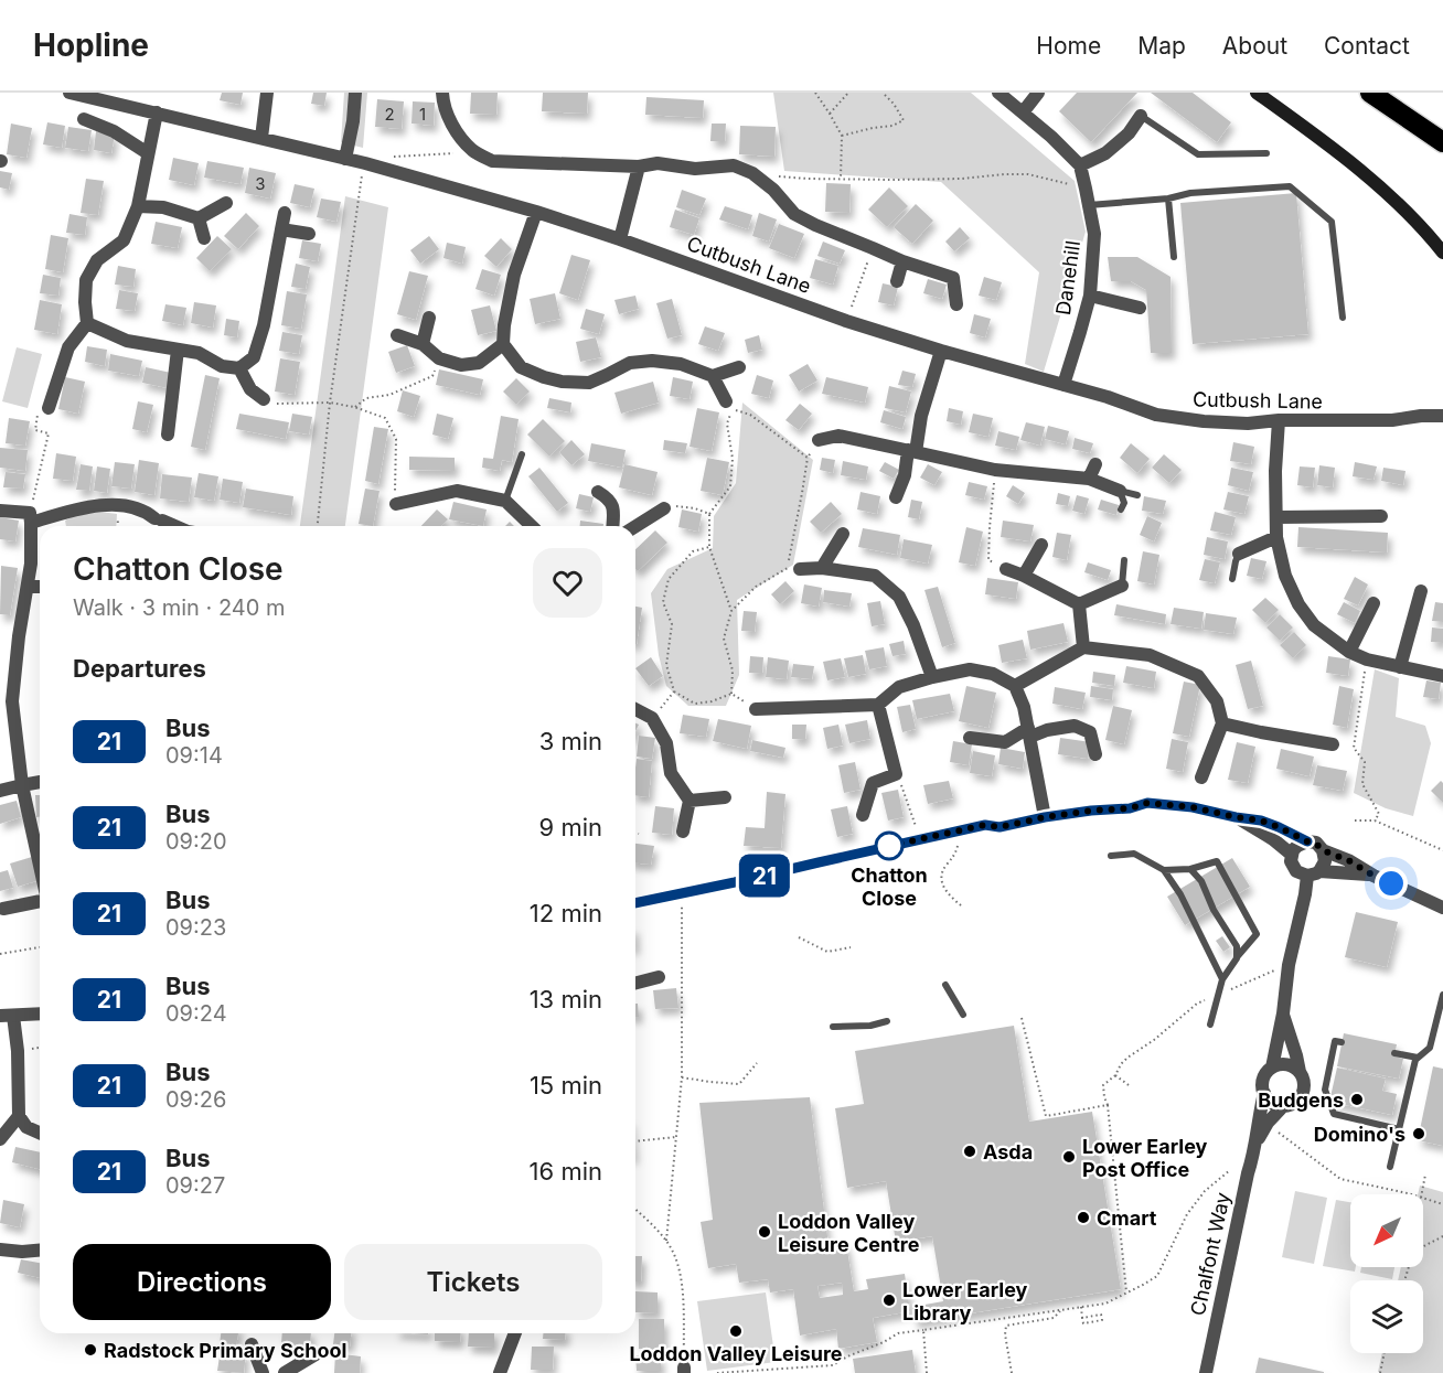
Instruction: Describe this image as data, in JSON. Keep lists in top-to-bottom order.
{
  "streets": {
    "street": ["Cutbush Lane", "Danehill", "Chalfont Way"]
  },
  "crossings": [
    ["Cutbush Lane", "Danehill"]
  ],
  "places": [
    "Chatton Close",
    "Budgens",
    "Domino's",
    "Asda",
    "Lower Earley Post Office",
    "Cmart",
    "Loddon Valley Leisure Centre",
    "Lower Earley Library",
    "Loddon Valley Leisure",
    "Radstock Primary School"
  ],
  "lines": ["bus line 21"],
  "house_numbers": ["2", "1", "3"],
  "north": "bottom left",
  "page": {
    "header": "Hopline",
    "nav": [
      "Home",
      "Map",
      "About",
      "Contact"
    ],
    "on_map": "21",
    "heading": [
      ["Chatton Close", "Walk · 3 min · 240 m"],
      "Departures"
    ],
    "list": [
      {
        "mark": "21",
        "name": "Bus",
        "note": "09:14",
        "value": "3 min"
      },
      {
        "mark": "21",
        "name": "Bus",
        "note": "09:20",
        "value": "9 min"
      },
      {
        "mark": "21",
        "name": "Bus",
        "note": "09:23",
        "value": "12 min"
      },
      {
        "mark": "21",
        "name": "Bus",
        "note": "09:24",
        "value": "13 min"
      },
      {
        "mark": "21",
        "name": "Bus",
        "note": "09:26",
        "value": "15 min"
      },
      {
        "mark": "21",
        "name": "Bus",
        "note": "09:27",
        "value": "16 min"
      }
    ],
    "buttons": ["Directions", "Tickets"]
  }
}
